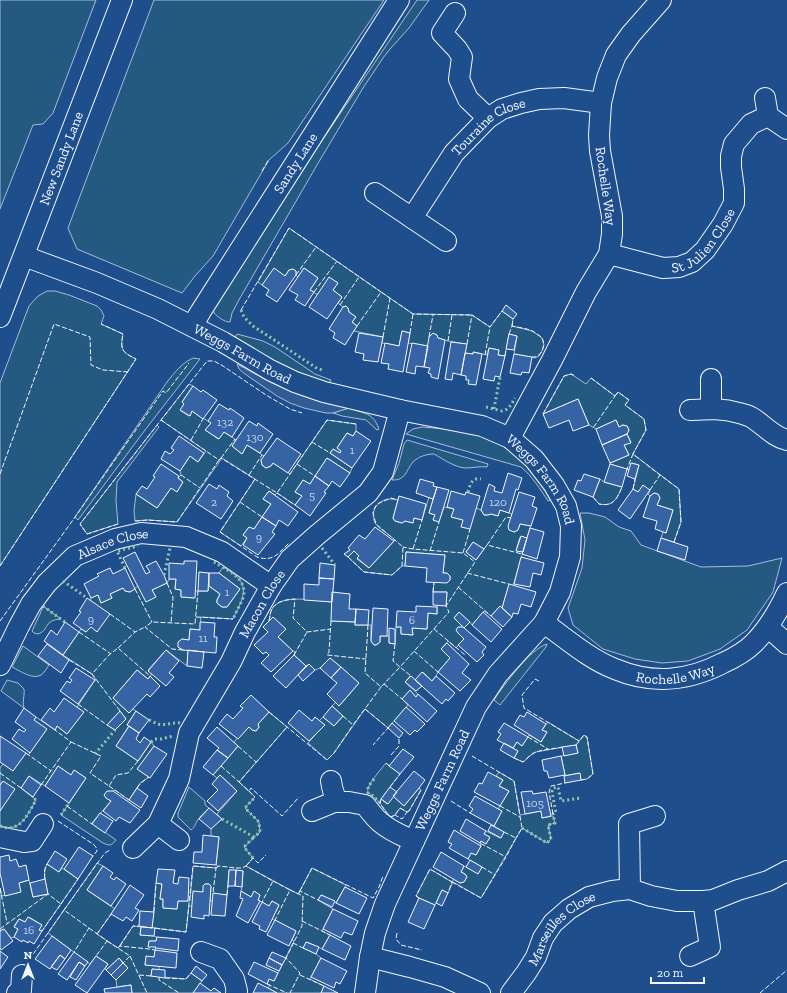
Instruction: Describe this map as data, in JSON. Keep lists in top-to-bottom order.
{
  "streets": {
    "street": [
      "Touraine Close",
      "New Sandy Lane",
      "Sandy Lane",
      "Rochelle Way",
      "St Julien Close",
      "Weggs Farm Road",
      "Alsace Close",
      "Macon Close",
      "Marseilles Close"
    ]
  },
  "crossings": [
    ["Touraine Close", "Rochelle Way"],
    ["New Sandy Lane", "Weggs Farm Road"],
    ["Sandy Lane", "Weggs Farm Road"],
    ["Rochelle Way", "St Julien Close"],
    ["Rochelle Way", "Weggs Farm Road"],
    ["Weggs Farm Road", "Macon Close"],
    ["Alsace Close", "Macon Close"]
  ],
  "house_numbers": [
    "132",
    "130",
    "1",
    "5",
    "2",
    "120",
    "9",
    "1",
    "9",
    "6",
    "11",
    "105",
    "16"
  ],
  "scale_bar": "20 m",
  "north": "top"
}
